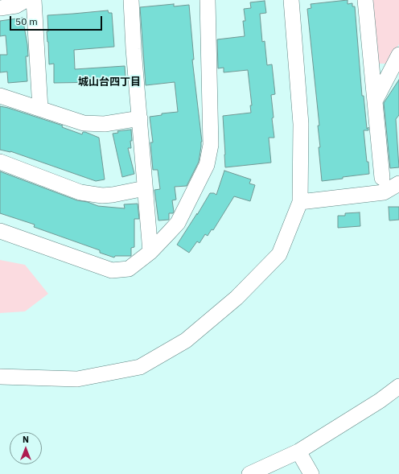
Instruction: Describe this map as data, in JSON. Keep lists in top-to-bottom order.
{
  "districts": ["城山台四丁目"],
  "scale_bar": "50 m",
  "north": "top"
}
